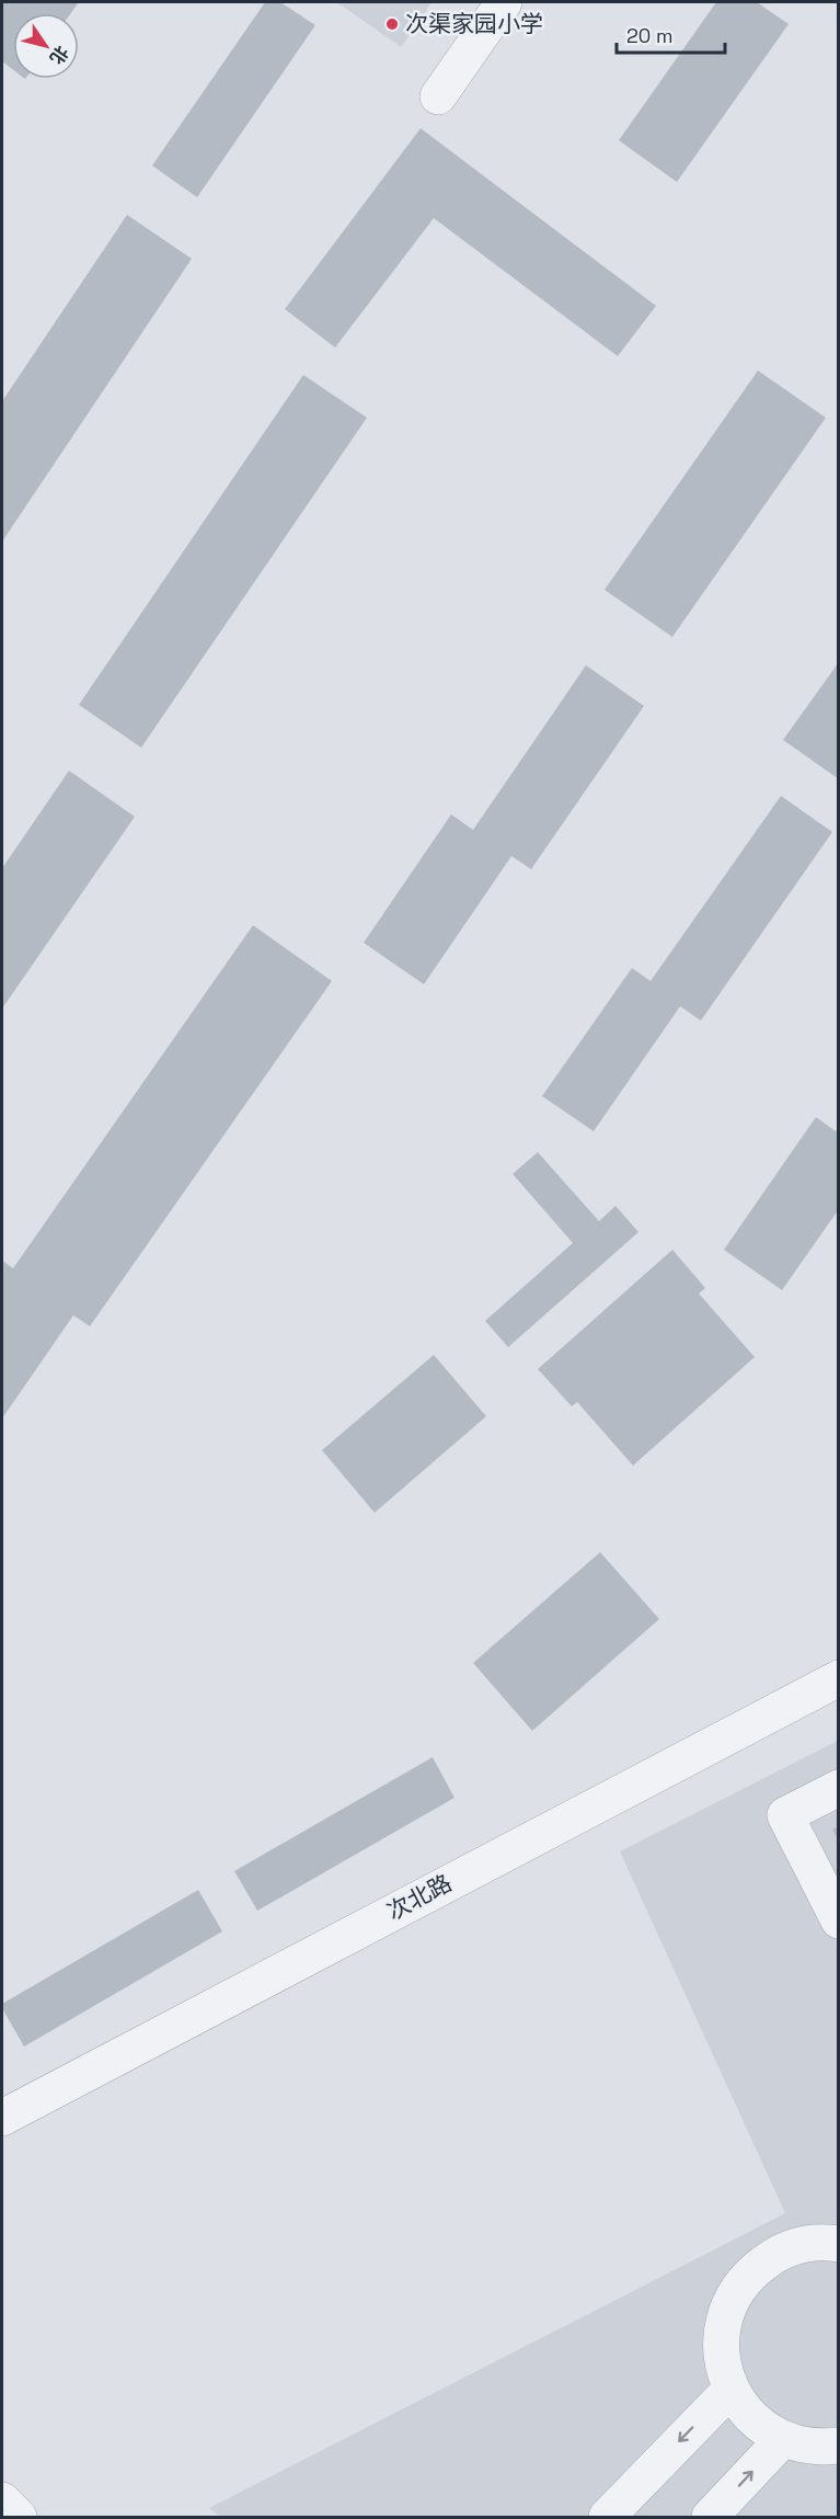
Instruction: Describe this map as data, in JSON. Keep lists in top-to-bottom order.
{
  "streets": {
    "street": ["次北路"]
  },
  "places": ["次渠家园小学"],
  "scale_bar": "20 m",
  "north": "bottom right"
}
